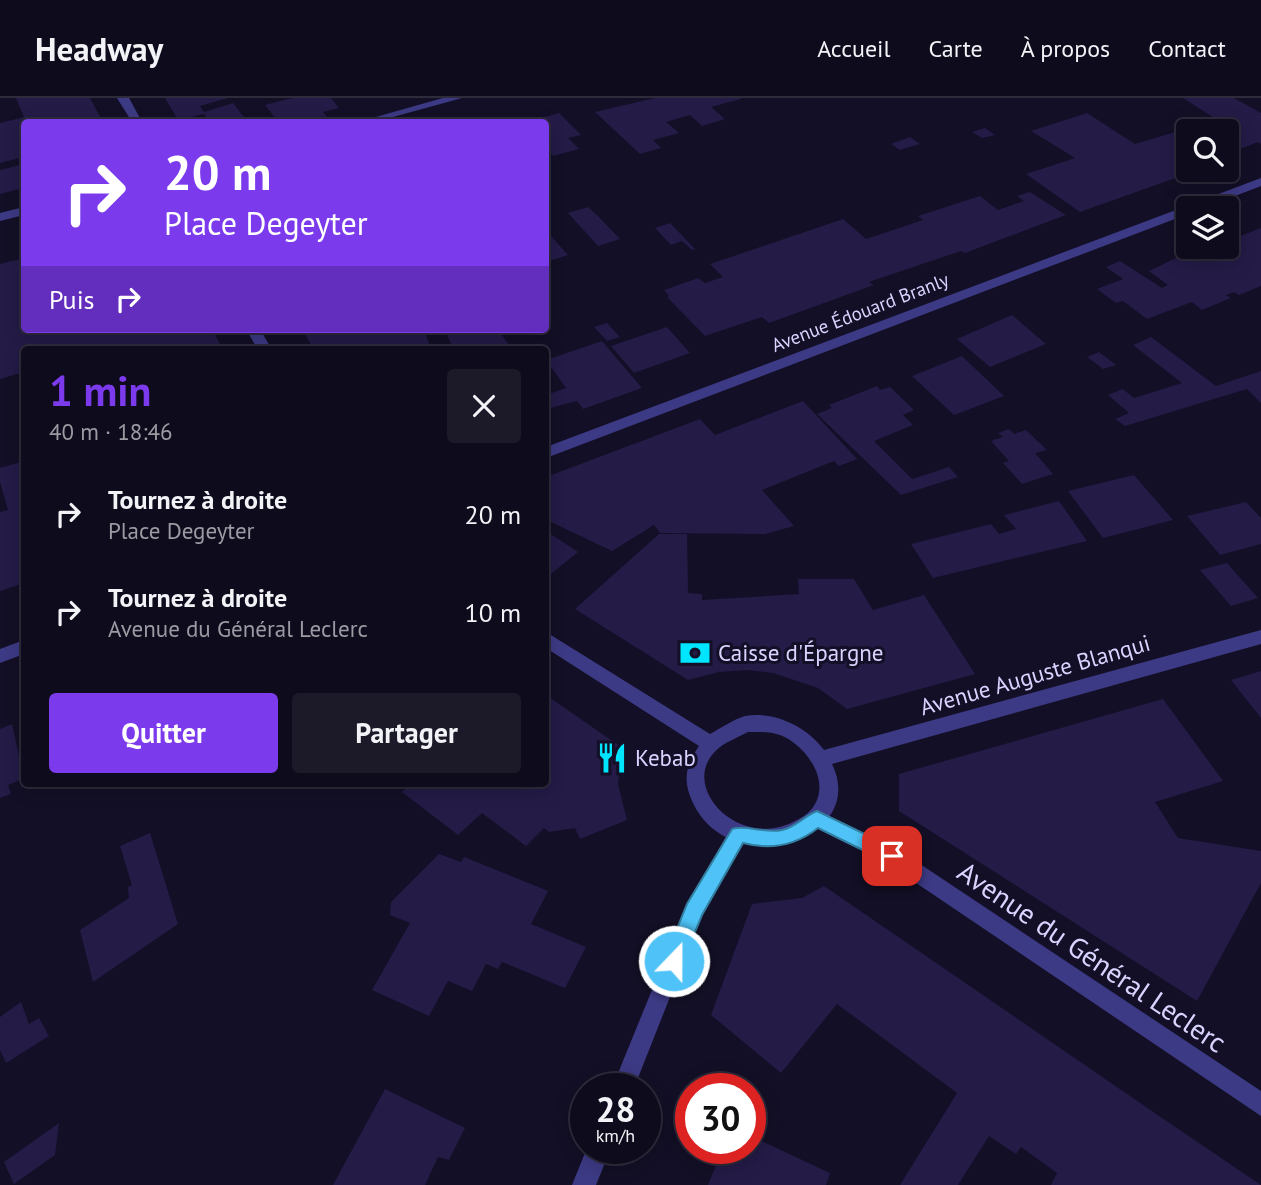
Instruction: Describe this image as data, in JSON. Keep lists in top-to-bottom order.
{
  "streets": {
    "street": ["Avenue Édouard Branly", "Avenue Auguste Blanqui", "Avenue du Général Leclerc"]
  },
  "crossings": [
    ["Avenue Auguste Blanqui", "Avenue du Général Leclerc"]
  ],
  "places": {
    "bank": ["Caisse d'Épargne"],
    "restaurant": ["Kebab"]
  },
  "page": {
    "header": "Headway",
    "nav": [
      "Accueil",
      "Carte",
      "À propos",
      "Contact"
    ],
    "turn": ["20 m", "Place Degeyter"],
    "then": "Puis",
    "heading": ["1 min", "40 m · 18:46"],
    "list": [
      {
        "name": "Tournez à droite",
        "note": "Place Degeyter",
        "value": "20 m"
      },
      {
        "name": "Tournez à droite",
        "note": "Avenue du Général Leclerc",
        "value": "10 m"
      }
    ],
    "buttons": ["Quitter", "Partager"],
    "speed": "28 km/h",
    "limit": "30"
  }
}
